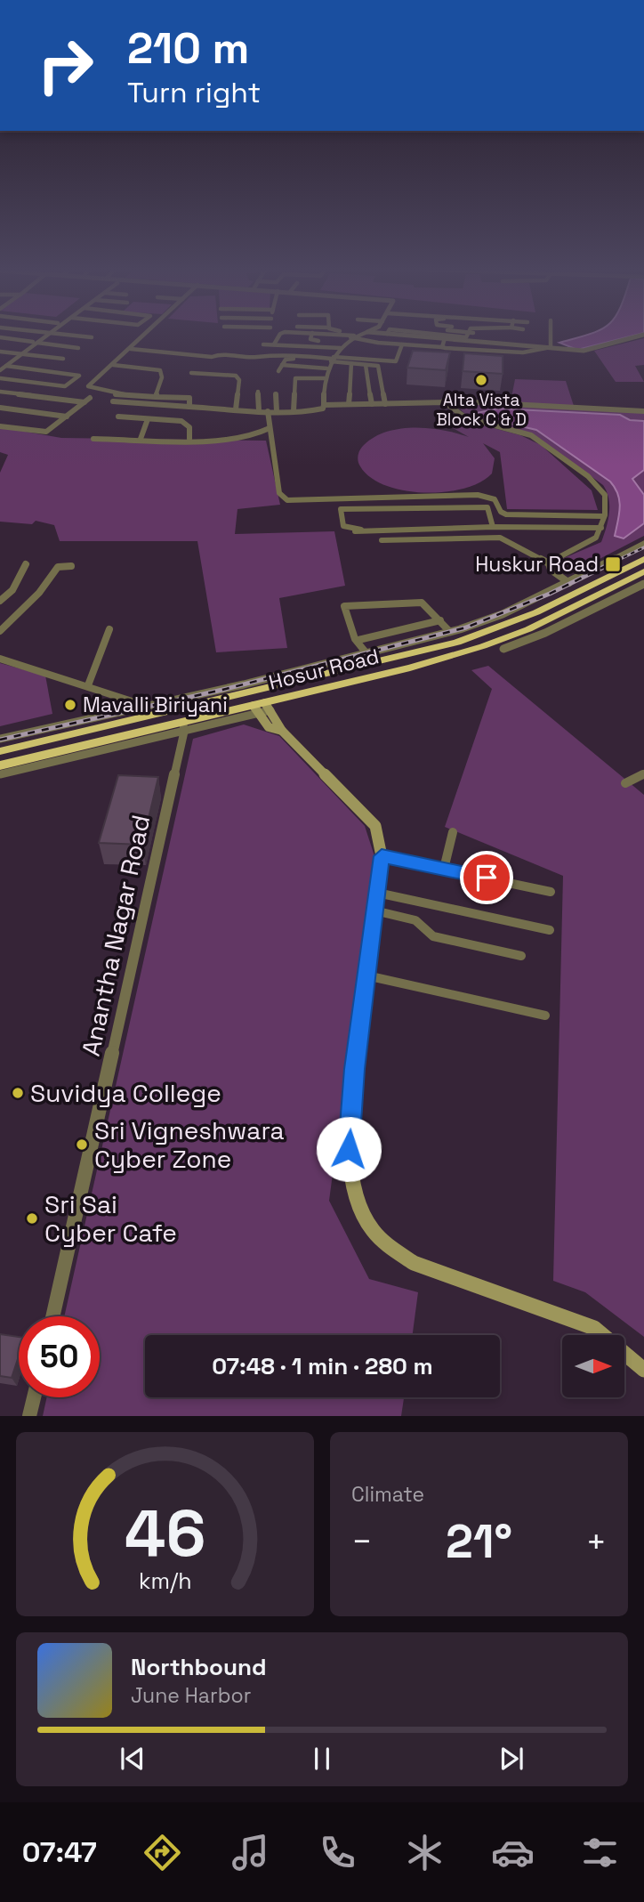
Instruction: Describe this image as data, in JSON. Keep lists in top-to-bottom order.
{
  "streets": {
    "highway": ["Hosur Road"],
    "street": ["Anantha Nagar Road"]
  },
  "crossings": [
    ["Hosur Road", "Anantha Nagar Road"]
  ],
  "places": {
    "other": [
      "Alta Vista Block C & D",
      "Mavalli Biriyani",
      "Suvidya College",
      "Sri Vigneshwara Cyber Zone",
      "Sri Sai Cyber Cafe"
    ],
    "transit": ["Huskur Road"]
  },
  "north": "right",
  "page": {
    "turn": ["210 m", "Turn right"],
    "limit": "50",
    "trip": "07:48 · 1 min · 280 m",
    "tile": "Climate",
    "heat": ["−", "21°", "+"],
    "song": ["Northbound", "June Harbor"],
    "tabs": "07:47",
    "gauge": ["46", "km/h"]
  }
}
